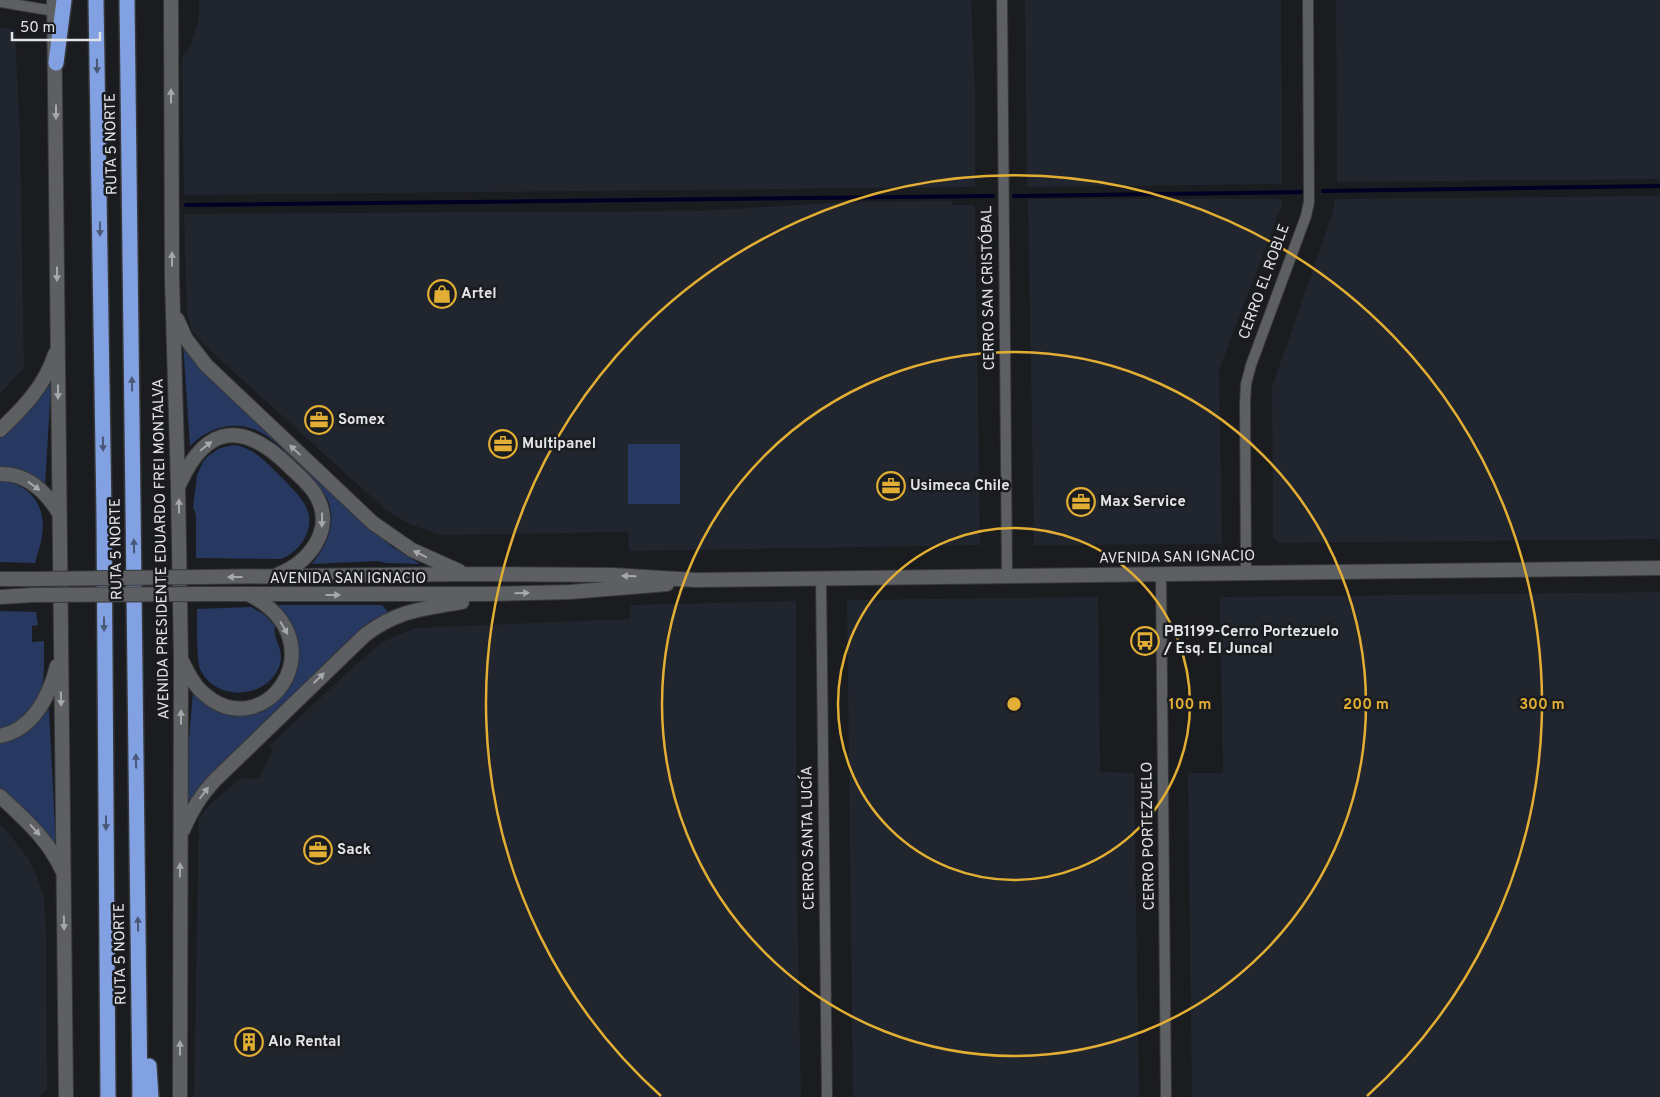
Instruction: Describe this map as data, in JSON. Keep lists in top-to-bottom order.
{
  "streets": {
    "highway": ["RUTA 5 NORTE"],
    "main road": ["AVENIDA PRESIDENTE EDUARDO FREI MONTALVA", "AVENIDA SAN IGNACIO"],
    "street": [
      "CERRO EL ROBLE",
      "CERRO SAN CRISTÓBAL",
      "CERRO PORTEZUELO",
      "CERRO SANTA LUCÍA"
    ]
  },
  "crossings": [
    ["CERRO EL ROBLE", "AVENIDA SAN IGNACIO"],
    ["CERRO SAN CRISTÓBAL", "AVENIDA SAN IGNACIO"],
    ["AVENIDA SAN IGNACIO", "CERRO PORTEZUELO"],
    ["AVENIDA SAN IGNACIO", "CERRO SANTA LUCÍA"]
  ],
  "places": {
    "shop": ["Artel"],
    "office": [
      "Somex",
      "Multipanel",
      "Usimeca Chile",
      "Max Service",
      "Sack"
    ],
    "bus stop": ["PB1199-Cerro Portezuelo / Esq. El Juncal"],
    "building": ["Alo Rental"]
  },
  "scale_bar": "50 m",
  "rings": ["100 m", "200 m", "300 m"]
}
